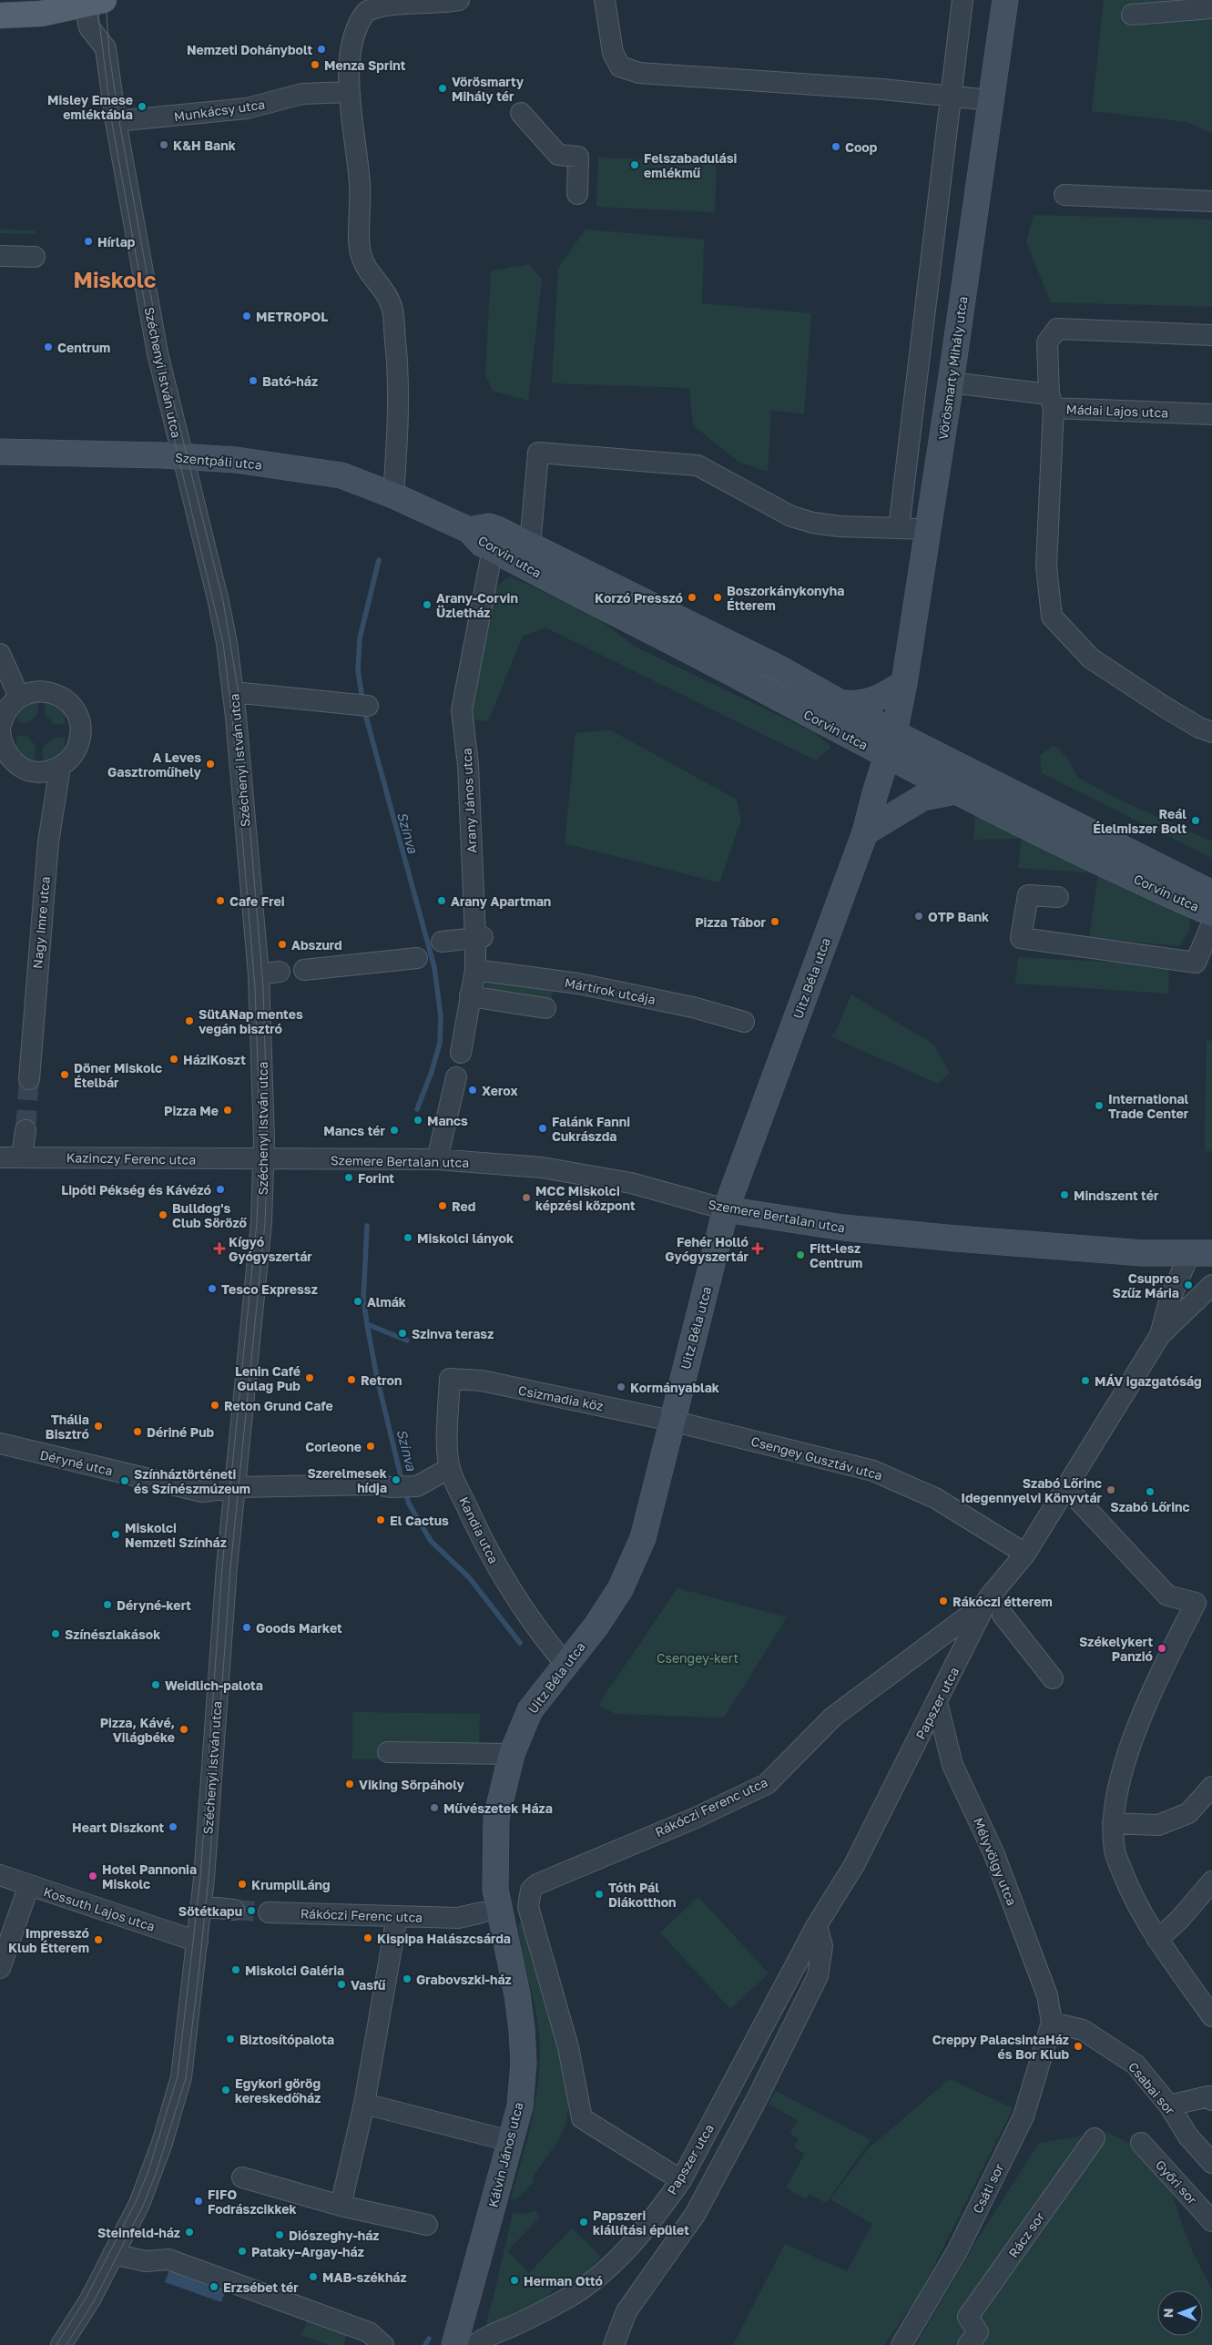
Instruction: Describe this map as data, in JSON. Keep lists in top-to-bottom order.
{
  "streets": {
    "street": [
      "Munkácsy utca",
      "Vörösmarty Mihály utca",
      "Széchenyi István utca",
      "Mádai Lajos utca",
      "Szentpáli utca",
      "Corvin utca",
      "Arany János utca",
      "Nagy Imre utca",
      "Uitz Béla utca",
      "Mártírok utcája",
      "Kazinczy Ferenc utca",
      "Szemere Bertalan utca",
      "Csizmadia köz",
      "Csengey Gusztáv utca",
      "Déryné utca",
      "Kandia utca",
      "Papszer utca",
      "Rákóczi Ferenc utca",
      "Mélyvölgy utca",
      "Kossuth Lajos utca",
      "Csabai sor",
      "Kálvin János utca",
      "Győri sor",
      "Csáti sor",
      "Rácz sor"
    ]
  },
  "crossings": [
    ["Munkácsy utca", "Széchenyi István utca"],
    ["Vörösmarty Mihály utca", "Mádai Lajos utca"],
    ["Vörösmarty Mihály utca", "Corvin utca"],
    ["Vörösmarty Mihály utca", "Uitz Béla utca"],
    ["Széchenyi István utca", "Szentpáli utca"],
    ["Széchenyi István utca", "Kazinczy Ferenc utca"],
    ["Széchenyi István utca", "Szemere Bertalan utca"],
    ["Széchenyi István utca", "Déryné utca"],
    ["Széchenyi István utca", "Kossuth Lajos utca"],
    ["Szentpáli utca", "Corvin utca"],
    ["Corvin utca", "Arany János utca"],
    ["Corvin utca", "Uitz Béla utca"],
    ["Arany János utca", "Mártírok utcája"],
    ["Uitz Béla utca", "Szemere Bertalan utca"],
    ["Uitz Béla utca", "Csizmadia köz"],
    ["Uitz Béla utca", "Csengey Gusztáv utca"],
    ["Uitz Béla utca", "Kandia utca"],
    ["Uitz Béla utca", "Rákóczi Ferenc utca"],
    ["Uitz Béla utca", "Kálvin János utca"],
    ["Kazinczy Ferenc utca", "Szemere Bertalan utca"],
    ["Csizmadia köz", "Csengey Gusztáv utca"],
    ["Csizmadia köz", "Kandia utca"],
    ["Csengey Gusztáv utca", "Papszer utca"],
    ["Déryné utca", "Kandia utca"],
    ["Papszer utca", "Rákóczi Ferenc utca"],
    ["Papszer utca", "Mélyvölgy utca"],
    ["Papszer utca", "Kálvin János utca"],
    ["Rákóczi Ferenc utca", "Kálvin János utca"],
    ["Mélyvölgy utca", "Csabai sor"],
    ["Mélyvölgy utca", "Csáti sor"],
    ["Csabai sor", "Csáti sor"]
  ],
  "districts": ["Miskolc"],
  "water": ["Szinva"],
  "parks": ["Csengey-kert"],
  "places": {
    "other": [
      "Nemzeti Dohánybolt",
      "Menza Sprint",
      "Vörösmarty Mihály tér",
      "Misley Emese emléktábla",
      "K&H Bank",
      "Coop",
      "Felszabadulási emlékmű",
      "Hírlap",
      "METROPOL",
      "Centrum",
      "Bató-ház",
      "Korzó Presszó",
      "Boszorkánykonyha Étterem",
      "Arany-Corvin Üzletház",
      "A Leves Gasztroműhely",
      "Reál Élelmiszer Bolt",
      "Cafe Frei",
      "Arany Apartman",
      "OTP Bank",
      "Pizza Tábor",
      "Abszurd",
      "SütANap mentes vegán bisztró",
      "HáziKoszt",
      "Döner Miskolc Ételbár",
      "Xerox",
      "International Trade Center",
      "Pizza Me",
      "Mancs",
      "Falánk Fanni Cukrászda",
      "Mancs tér",
      "Forint",
      "Lipóti Pékség és Kávézó",
      "Mindszent tér",
      "MCC Miskolci képzési központ",
      "Red",
      "Bulldog's Club Söröző",
      "Miskolci lányok",
      "Fitt-lesz Centrum",
      "Csupros Szűz Mária",
      "Tesco Expressz",
      "Almák",
      "Szinva terasz",
      "Lenin Café Gulag Pub",
      "Retron",
      "MÁV igazgatóság",
      "Kormányablak",
      "Reton Grund Cafe",
      "Thália Bisztró",
      "Dériné Pub",
      "Corleone",
      "Szerelmesek hídja",
      "Színháztörténeti és Színészmúzeum",
      "Szabó Lőrinc Idegennyelvi Könyvtár",
      "Szabó Lőrinc",
      "El Cactus",
      "Miskolci Nemzeti Színház",
      "Rákóczi étterem",
      "Déryné-kert",
      "Goods Market",
      "Színészlakások",
      "Székelykert Panzió",
      "Weidlich-palota",
      "Pizza, Kávé, Világbéke",
      "Viking Sörpáholy",
      "Művészetek Háza",
      "Heart Diszkont",
      "Hotel Pannonia Miskolc",
      "KrumpliLáng",
      "Tóth Pál Diákotthon",
      "Sötétkapu",
      "Kispipa Halászcsárda",
      "Impresszó Klub Étterem",
      "Miskolci Galéria",
      "Grabovszki-ház",
      "Vasfű",
      "Biztosítópalota",
      "Creppy PalacsintaHáz és Bor Klub",
      "Egykori görög kereskedőház",
      "FIFO Fodrászcikkek",
      "Papszeri kiállítási épület",
      "Steinfeld-ház",
      "Diószeghy-ház",
      "Pataky–Argay-ház",
      "MAB-székház",
      "Herman Ottó",
      "Erzsébet tér"
    ],
    "health": ["Kígyó Gyógyszertár", "Fehér Holló Gyógyszertár"]
  },
  "north": "left"
}
